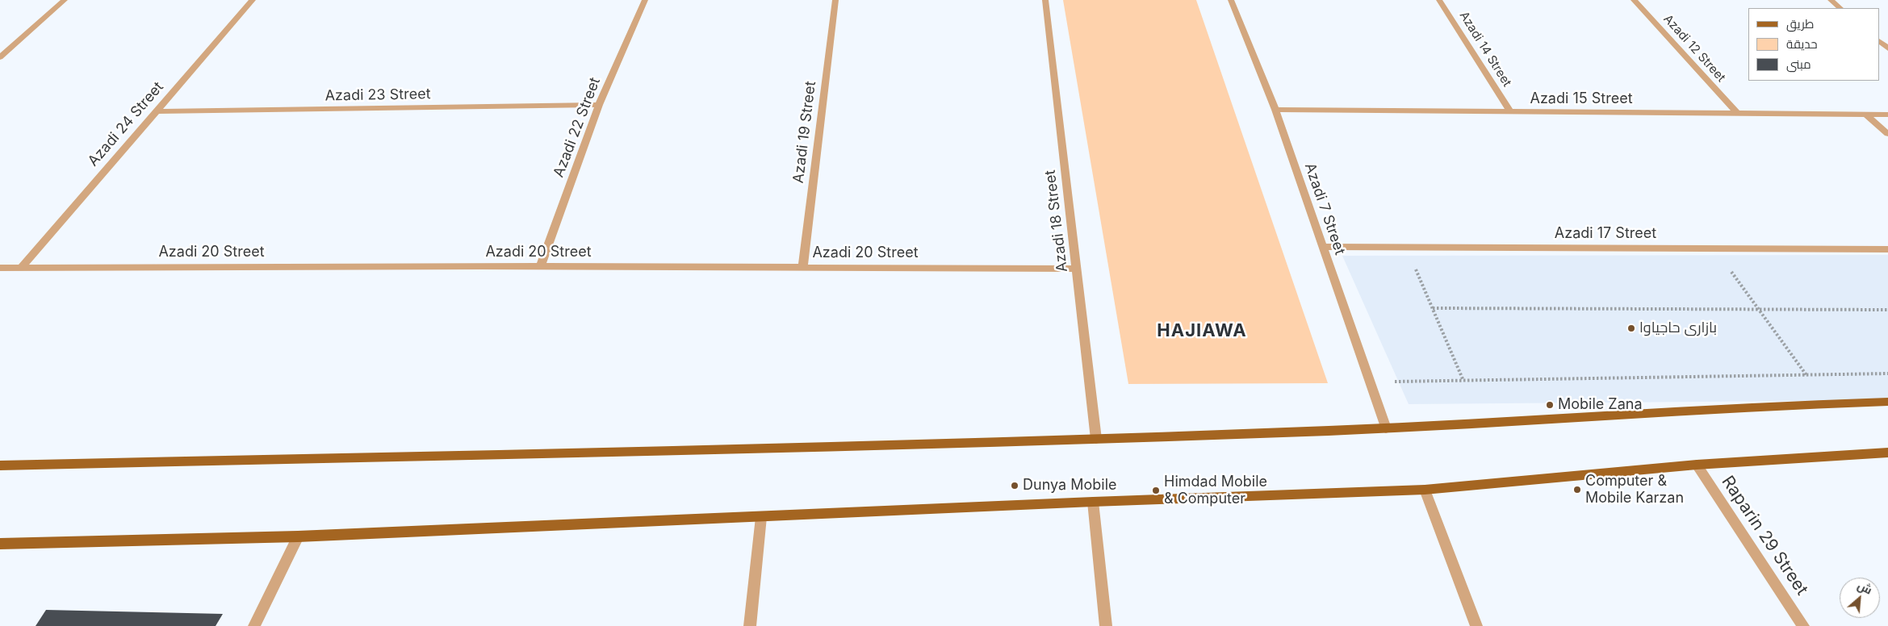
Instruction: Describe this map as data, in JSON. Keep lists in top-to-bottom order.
{
  "streets": {
    "street": [
      "Azadi 12 Street",
      "Azadi 14 Street",
      "Azadi 23 Street",
      "Azadi 15 Street",
      "Azadi 24 Street",
      "Azadi 22 Street",
      "Azadi 19 Street",
      "Azadi 7 Street",
      "Azadi 18 Street",
      "Azadi 17 Street",
      "Azadi 20 Street",
      "Raparin 29 Street"
    ]
  },
  "crossings": [
    ["Azadi 12 Street", "Azadi 15 Street"],
    ["Azadi 14 Street", "Azadi 15 Street"],
    ["Azadi 23 Street", "Azadi 24 Street"],
    ["Azadi 23 Street", "Azadi 22 Street"],
    ["Azadi 15 Street", "Azadi 7 Street"],
    ["Azadi 24 Street", "Azadi 20 Street"],
    ["Azadi 22 Street", "Azadi 20 Street"],
    ["Azadi 19 Street", "Azadi 20 Street"],
    ["Azadi 7 Street", "Azadi 17 Street"],
    ["Azadi 18 Street", "Azadi 20 Street"]
  ],
  "districts": ["HAJIAWA"],
  "places": [
    "بازاری حاجیاوا",
    "Mobile Zana",
    "Dunya Mobile",
    "Computer & Mobile Karzan",
    "Himdad Mobile & Computer"
  ],
  "legend": ["طريق", "حديقة", "مبنى"],
  "north": "top right"
}
